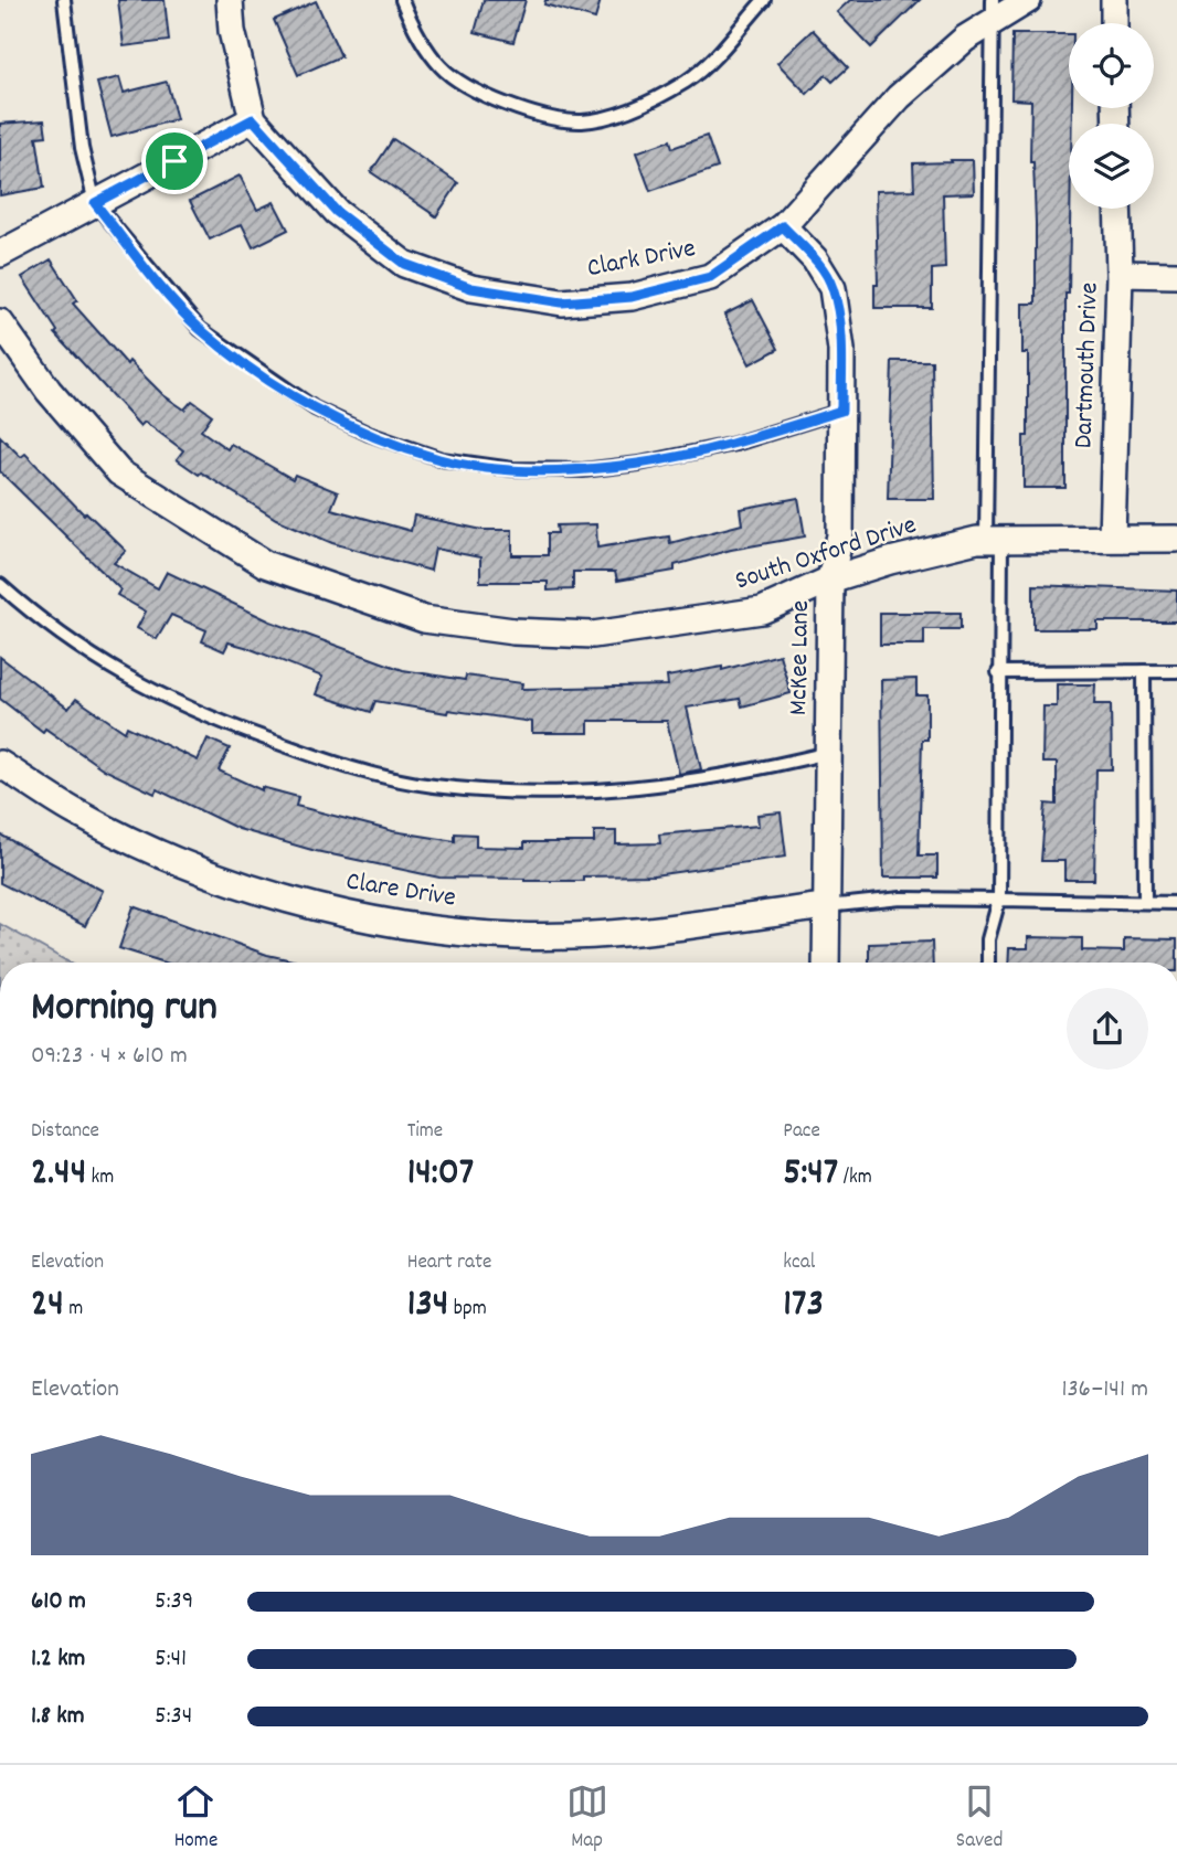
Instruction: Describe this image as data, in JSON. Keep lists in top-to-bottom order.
{
  "streets": {
    "street": [
      "Clark Drive",
      "Dartmouth Drive",
      "South Oxford Drive",
      "McKee Lane",
      "Clare Drive"
    ]
  },
  "crossings": [
    ["Clark Drive", "McKee Lane"],
    ["Dartmouth Drive", "South Oxford Drive"],
    ["South Oxford Drive", "McKee Lane"],
    ["McKee Lane", "Clare Drive"]
  ],
  "page": {
    "heading": ["Morning run", "09:23 · 4 × 610 m"],
    "stats": [
      ["Distance", "2.44 km"],
      ["Time", "14:07"],
      ["Pace", "5:47 /km"],
      ["Elevation", "24 m"],
      ["Heart rate", "134 bpm"],
      ["kcal", "173"]
    ],
    "chart": ["Elevation", "136–141 m"],
    "list": [
      {
        "name": "610 m",
        "note": "5:39"
      },
      {
        "name": "1.2 km",
        "note": "5:41"
      },
      {
        "name": "1.8 km",
        "note": "5:34"
      }
    ],
    "tabs": ["Home", "Map", "Saved"]
  }
}
